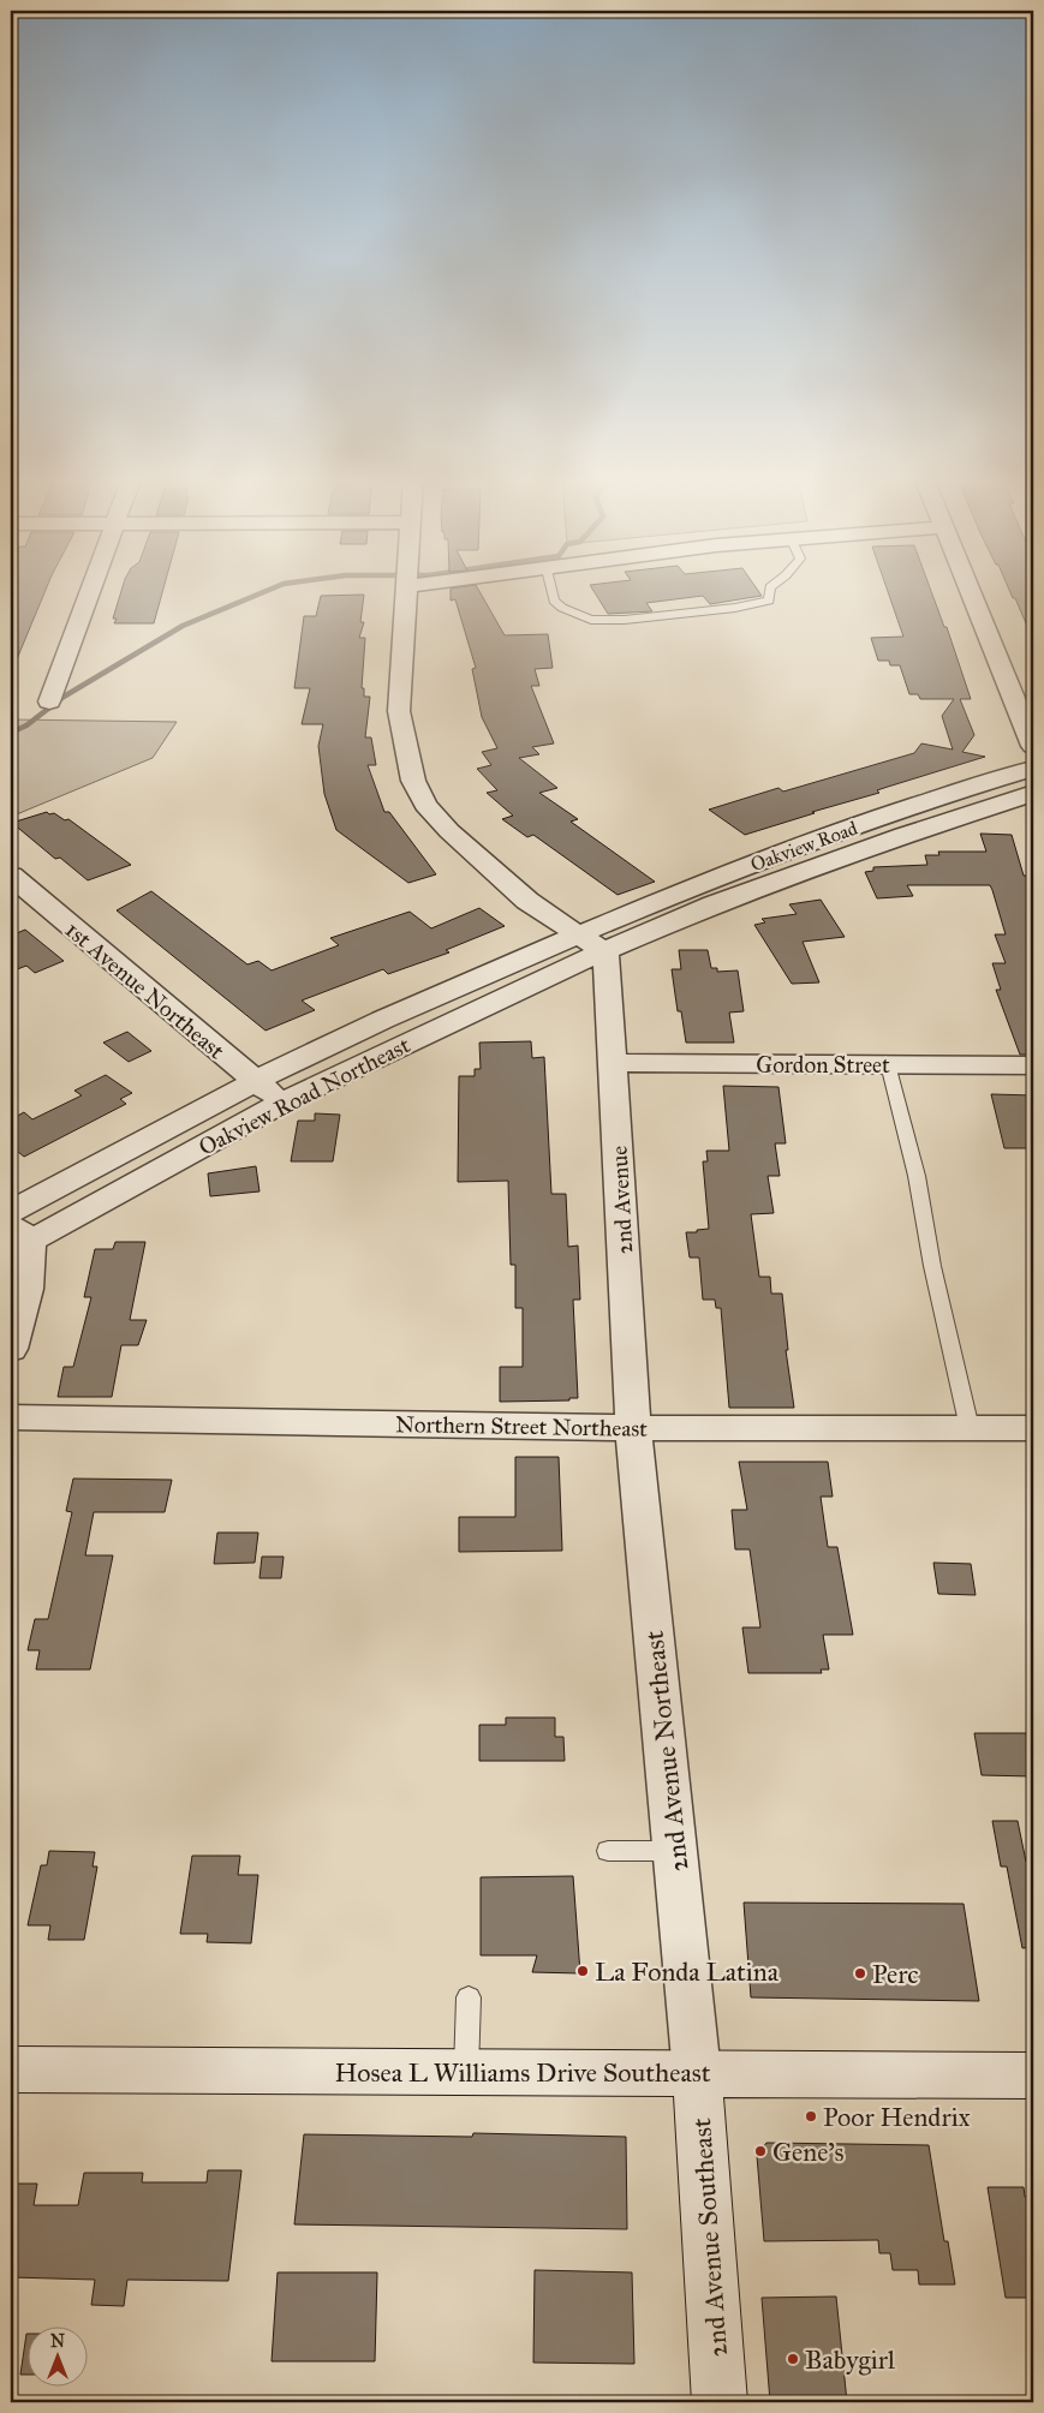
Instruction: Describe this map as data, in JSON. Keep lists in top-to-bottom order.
{
  "streets": {
    "street": [
      "Oakview Road",
      "1st Avenue Northeast",
      "Gordon Street",
      "Oakview Road Northeast",
      "2nd Avenue",
      "Northern Street Northeast",
      "2nd Avenue Northeast",
      "Hosea L Williams Drive Southeast",
      "2nd Avenue Southeast"
    ]
  },
  "crossings": [
    ["Oakview Road", "Oakview Road Northeast"],
    ["Oakview Road", "2nd Avenue"],
    ["1st Avenue Northeast", "Oakview Road Northeast"],
    ["Gordon Street", "2nd Avenue"],
    ["Oakview Road Northeast", "2nd Avenue"],
    ["2nd Avenue", "Northern Street Northeast"],
    ["2nd Avenue", "2nd Avenue Northeast"],
    ["Northern Street Northeast", "2nd Avenue Northeast"],
    ["2nd Avenue Northeast", "Hosea L Williams Drive Southeast"],
    ["2nd Avenue Northeast", "2nd Avenue Southeast"],
    ["Hosea L Williams Drive Southeast", "2nd Avenue Southeast"]
  ],
  "places": [
    "La Fonda Latina",
    "Perc",
    "Poor Hendrix",
    "Gene's",
    "Babygirl"
  ],
  "north": "top"
}
